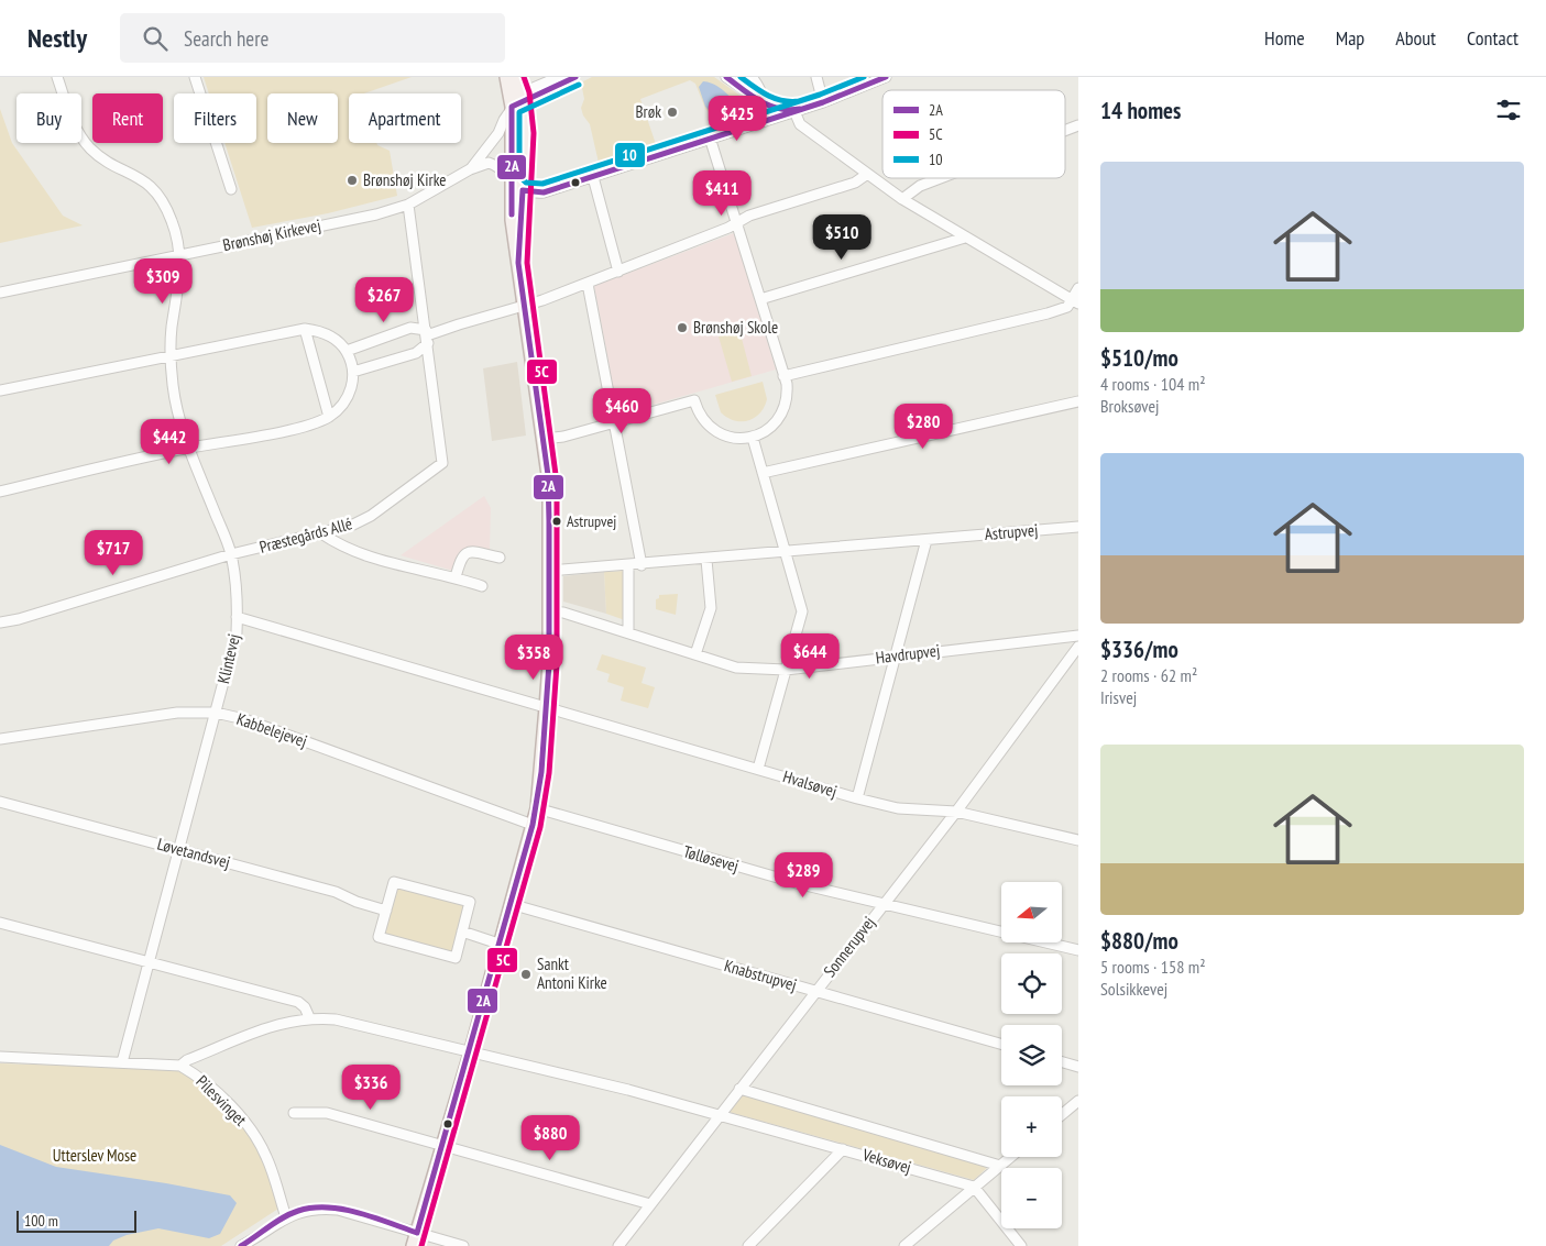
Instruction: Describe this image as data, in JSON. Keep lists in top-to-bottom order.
{
  "streets": {
    "street": [
      "Brønshøj Kirkevej",
      "Astrupvej",
      "Præstegårds Allé",
      "Havdrupvej",
      "Klintevej",
      "Kabbelejevej",
      "Hvalsøvej",
      "Løvetandsvej",
      "Tølløsevej",
      "Sonnerupvej",
      "Knabstrupvej",
      "Pilesvinget",
      "Veksøvej"
    ]
  },
  "crossings": [
    ["Brønshøj Kirkevej", "Præstegårds Allé"],
    ["Brønshøj Kirkevej", "Klintevej"],
    ["Præstegårds Allé", "Klintevej"],
    ["Klintevej", "Kabbelejevej"],
    ["Klintevej", "Hvalsøvej"],
    ["Klintevej", "Løvetandsvej"],
    ["Klintevej", "Pilesvinget"],
    ["Hvalsøvej", "Sonnerupvej"],
    ["Tølløsevej", "Sonnerupvej"],
    ["Sonnerupvej", "Knabstrupvej"],
    ["Sonnerupvej", "Veksøvej"],
    ["Pilesvinget", "Veksøvej"]
  ],
  "parks": ["Utterslev Mose"],
  "places": [
    "Brøk",
    "Brønshøj Kirke",
    "Brønshøj Skole",
    "Astrupvej",
    "Sankt Antoni Kirke"
  ],
  "lines": ["transit line 2A", "transit line 5C", "transit line 10"],
  "legend": ["2A", "5C", "10"],
  "scale_bar": "100 m",
  "north": "left",
  "page": {
    "header": "Nestly",
    "search": "Search here",
    "nav": [
      "Home",
      "Map",
      "About",
      "Contact"
    ],
    "heading": "14 homes",
    "chip": [
      "Buy",
      "Rent",
      "Filters",
      "New",
      "Apartment"
    ],
    "price": [
      "$425",
      "$411",
      "$510",
      "$309",
      "$267",
      "$460",
      "$280",
      "$442",
      "$717",
      "$644",
      "$358",
      "$289",
      "$336",
      "$880"
    ],
    "list": [
      {
        "name": "$510/mo",
        "note": "4 rooms · 104 m² · Broksøvej"
      },
      {
        "name": "$336/mo",
        "note": "2 rooms · 62 m² · Irisvej"
      },
      {
        "name": "$880/mo",
        "note": "5 rooms · 158 m² · Solsikkevej"
      }
    ],
    "map_buttons": ["+", "−"],
    "scale": "100 m"
  }
}
